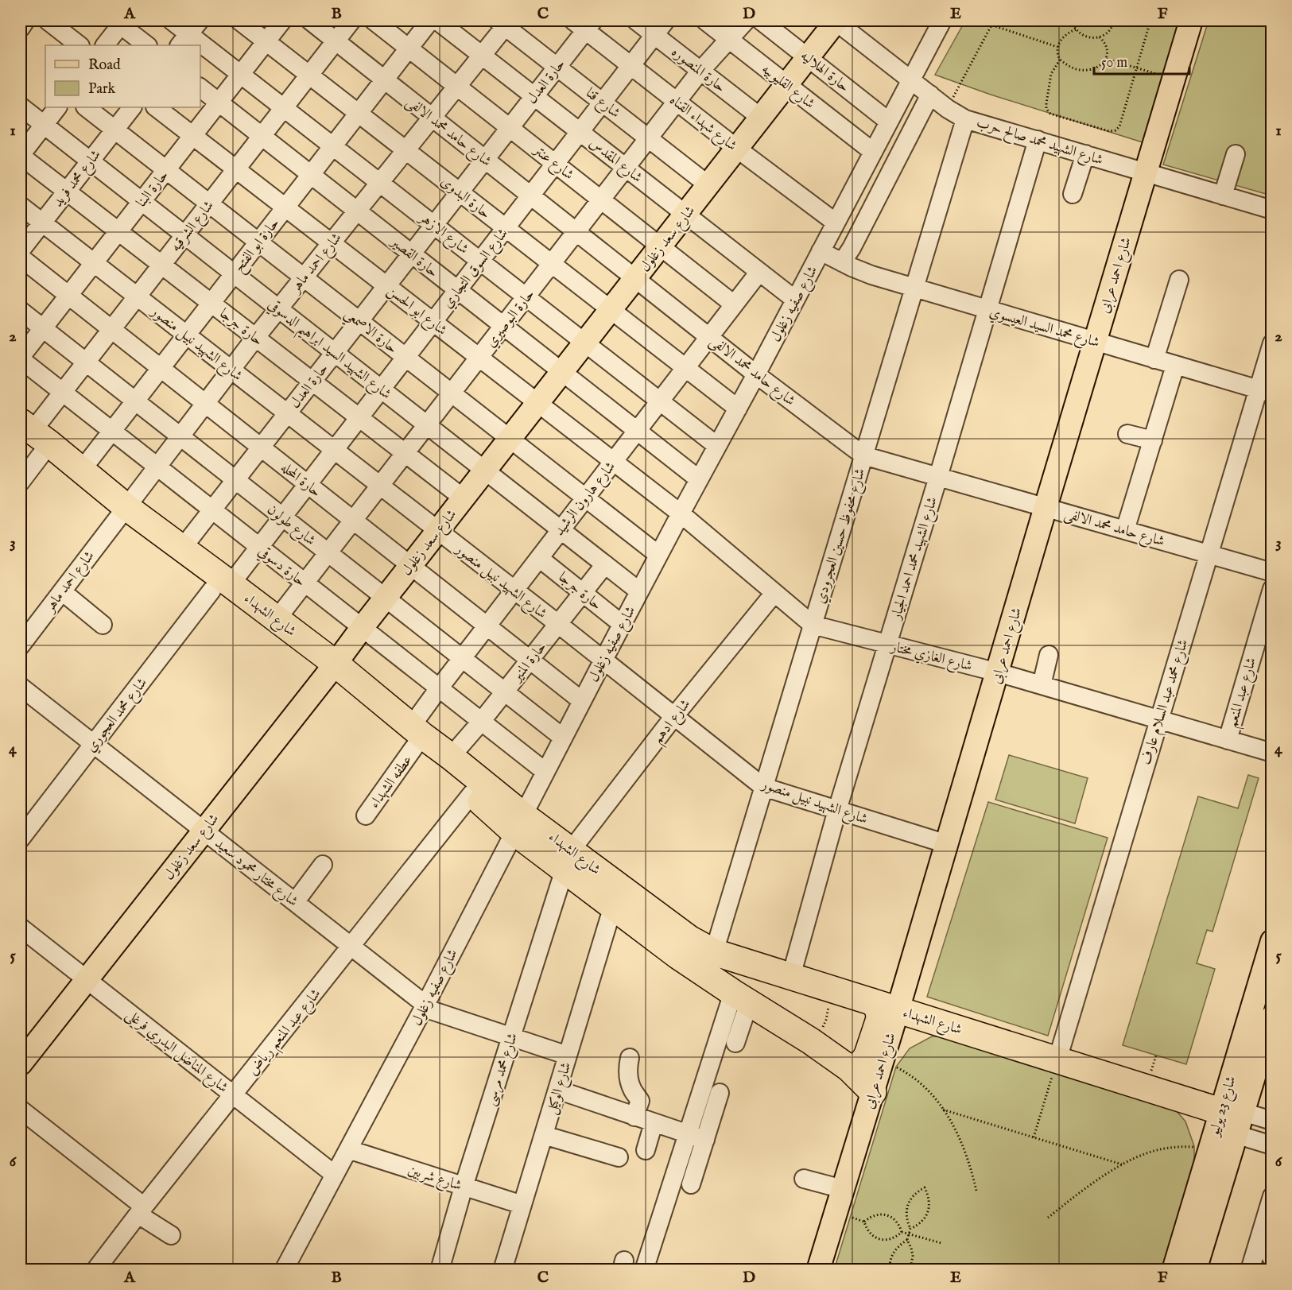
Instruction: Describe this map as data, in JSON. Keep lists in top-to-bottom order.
{
  "streets": {
    "highway": ["شارع الشهداء"],
    "main road": ["شارع سعد زغلول", "شارع احمد عرابى", "شارع 23 يوليو"],
    "street": [
      "حارة المنصوره",
      "حارة الهلاليه",
      "حارة العدل",
      "شارع القليوبيه",
      "شارع قنا",
      "شارع شهداء القناه",
      "شارع حامد محمد الالفى",
      "شارع الشهيد محمد صالح حرب",
      "شارع المقدس",
      "شارع عنتر",
      "شارع محمد فريد",
      "حارة البنا",
      "حارة البدوى",
      "شارع الشرقيه",
      "شارع الازهر",
      "حارة ابو الفتح",
      "حارة القصير",
      "شارع احمد ماهر",
      "شارع السوق التجاري",
      "شارع صفيه زغلول",
      "شارع ابو الحسن",
      "حارة البوصيري",
      "حارة جرجا",
      "شارع محمد السيد العيسوي",
      "حارة الاصمعي",
      "شارع الشهيد نبيل منصور",
      "شارع الشهيد السيد ابراهيم الدسوقي",
      "حارة المحله",
      "شارع هارون الرشيد",
      "شارع طولون",
      "شارع محفوظ حسين العجرودي",
      "شارع الشهيد محمد احمد الجيار",
      "حارة دسوقي",
      "شارع الغازي مختار",
      "حارة المنير",
      "شارع عبد المنعم",
      "شارع محمد عبد السلام عارف",
      "شارع محمد العجوري",
      "شارع ادهم",
      "عطفه الشهداء",
      "شارع مختار محمود سعيد",
      "شارع عبد المنعم رياض",
      "شارع المناضل البدري فرغلى",
      "شارع محمد مرسى",
      "شارع الوكيل",
      "شارع شربين"
    ]
  },
  "crossings": [
    ["حارة المنصوره", "شارع سعد زغلول"],
    ["حارة المنصوره", "شارع السوق التجاري"],
    ["حارة المنصوره", "حارة البوصيري"],
    ["حارة الهلاليه", "شارع سعد زغلول"],
    ["حارة الهلاليه", "شارع صفيه زغلول"],
    ["حارة العدل", "شارع قنا"],
    ["حارة العدل", "شارع شهداء القناه"],
    ["حارة العدل", "شارع حامد محمد الالفى"],
    ["حارة العدل", "شارع المقدس"],
    ["حارة العدل", "شارع عنتر"],
    ["حارة العدل", "حارة البدوى"],
    ["حارة العدل", "شارع الازهر"],
    ["حارة العدل", "حارة القصير"],
    ["حارة العدل", "شارع ابو الحسن"],
    ["حارة العدل", "حارة جرجا"],
    ["حارة العدل", "حارة الاصمعي"],
    ["حارة العدل", "شارع الشهيد نبيل منصور"],
    ["حارة العدل", "شارع الشهيد السيد ابراهيم الدسوقي"],
    ["حارة العدل", "حارة المحله"],
    ["حارة العدل", "شارع طولون"],
    ["حارة العدل", "حارة دسوقي"],
    ["حارة العدل", "شارع الشهداء"],
    ["شارع القليوبيه", "شارع سعد زغلول"],
    ["شارع القليوبيه", "شارع صفيه زغلول"],
    ["شارع القليوبيه", "حارة البوصيري"],
    ["شارع قنا", "شارع سعد زغلول"],
    ["شارع قنا", "شارع احمد ماهر"],
    ["شارع قنا", "شارع السوق التجاري"],
    ["شارع قنا", "حارة البوصيري"],
    ["شارع شهداء القناه", "شارع سعد زغلول"],
    ["شارع شهداء القناه", "شارع السوق التجاري"],
    ["شارع شهداء القناه", "شارع صفيه زغلول"],
    ["شارع شهداء القناه", "حارة البوصيري"],
    ["شارع حامد محمد الالفى", "شارع الشرقيه"],
    ["شارع حامد محمد الالفى", "شارع سعد زغلول"],
    ["شارع حامد محمد الالفى", "حارة ابو الفتح"],
    ["شارع حامد محمد الالفى", "شارع احمد ماهر"],
    ["شارع حامد محمد الالفى", "شارع السوق التجاري"],
    ["شارع حامد محمد الالفى", "شارع احمد عرابى"],
    ["شارع حامد محمد الالفى", "شارع صفيه زغلول"],
    ["شارع حامد محمد الالفى", "حارة البوصيري"],
    ["شارع حامد محمد الالفى", "شارع هارون الرشيد"],
    ["شارع حامد محمد الالفى", "شارع محفوظ حسين العجرودي"],
    ["شارع حامد محمد الالفى", "شارع الشهيد محمد احمد الجيار"],
    ["شارع حامد محمد الالفى", "شارع محمد عبد السلام عارف"],
    ["شارع الشهيد محمد صالح حرب", "شارع سعد زغلول"],
    ["شارع الشهيد محمد صالح حرب", "شارع احمد عرابى"],
    ["شارع الشهيد محمد صالح حرب", "شارع صفيه زغلول"],
    ["شارع الشهيد محمد صالح حرب", "شارع محفوظ حسين العجرودي"],
    ["شارع الشهيد محمد صالح حرب", "شارع الشهيد محمد احمد الجيار"],
    ["شارع المقدس", "شارع سعد زغلول"],
    ["شارع المقدس", "شارع احمد ماهر"],
    ["شارع المقدس", "شارع السوق التجاري"],
    ["شارع المقدس", "شارع صفيه زغلول"],
    ["شارع المقدس", "حارة البوصيري"],
    ["شارع المقدس", "شارع هارون الرشيد"],
    ["شارع عنتر", "شارع سعد زغلول"],
    ["شارع عنتر", "حارة ابو الفتح"],
    ["شارع عنتر", "شارع احمد ماهر"],
    ["شارع عنتر", "شارع السوق التجاري"],
    ["شارع عنتر", "حارة البوصيري"],
    ["شارع عنتر", "شارع هارون الرشيد"],
    ["شارع محمد فريد", "حارة جرجا"],
    ["شارع محمد فريد", "حارة الاصمعي"],
    ["شارع محمد فريد", "شارع الشهيد نبيل منصور"],
    ["شارع محمد فريد", "شارع الشهيد السيد ابراهيم الدسوقي"],
    ["حارة البنا", "حارة البدوى"],
    ["حارة البنا", "شارع الازهر"],
    ["حارة البنا", "حارة القصير"],
    ["حارة البنا", "شارع ابو الحسن"],
    ["حارة البنا", "حارة جرجا"],
    ["حارة البنا", "حارة الاصمعي"],
    ["حارة البنا", "شارع الشهيد نبيل منصور"],
    ["حارة البنا", "شارع الشهيد السيد ابراهيم الدسوقي"],
    ["حارة البنا", "حارة المحله"],
    ["حارة البنا", "شارع طولون"],
    ["حارة البنا", "حارة دسوقي"],
    ["حارة البدوى", "شارع الشرقيه"],
    ["حارة البدوى", "شارع سعد زغلول"],
    ["حارة البدوى", "حارة ابو الفتح"],
    ["حارة البدوى", "شارع احمد ماهر"],
    ["حارة البدوى", "شارع السوق التجاري"],
    ["حارة البدوى", "شارع صفيه زغلول"],
    ["حارة البدوى", "حارة البوصيري"],
    ["حارة البدوى", "شارع هارون الرشيد"],
    ["شارع الشرقيه", "شارع الازهر"],
    ["شارع الشرقيه", "حارة القصير"],
    ["شارع الشرقيه", "شارع ابو الحسن"],
    ["شارع الشرقيه", "حارة جرجا"],
    ["شارع الشرقيه", "حارة الاصمعي"],
    ["شارع الشرقيه", "شارع الشهيد نبيل منصور"],
    ["شارع الشرقيه", "شارع الشهيد السيد ابراهيم الدسوقي"],
    ["شارع الشرقيه", "حارة المحله"],
    ["شارع الشرقيه", "شارع طولون"],
    ["شارع الشرقيه", "حارة دسوقي"],
    ["شارع الشرقيه", "شارع الشهداء"],
    ["شارع الازهر", "شارع سعد زغلول"],
    ["شارع الازهر", "حارة ابو الفتح"],
    ["شارع الازهر", "شارع احمد ماهر"],
    ["شارع الازهر", "شارع السوق التجاري"],
    ["شارع الازهر", "شارع صفيه زغلول"],
    ["شارع الازهر", "حارة البوصيري"],
    ["شارع الازهر", "شارع هارون الرشيد"],
    ["شارع سعد زغلول", "حارة القصير"],
    ["شارع سعد زغلول", "شارع ابو الحسن"],
    ["شارع سعد زغلول", "حارة جرجا"],
    ["شارع سعد زغلول", "حارة الاصمعي"],
    ["شارع سعد زغلول", "شارع الشهيد نبيل منصور"],
    ["شارع سعد زغلول", "شارع الشهيد السيد ابراهيم الدسوقي"],
    ["شارع سعد زغلول", "حارة المحله"],
    ["شارع سعد زغلول", "شارع طولون"],
    ["شارع سعد زغلول", "حارة دسوقي"],
    ["شارع سعد زغلول", "شارع الشهداء"],
    ["شارع سعد زغلول", "شارع مختار محمود سعيد"],
    ["شارع سعد زغلول", "شارع المناضل البدري فرغلى"],
    ["حارة ابو الفتح", "حارة القصير"],
    ["حارة ابو الفتح", "شارع ابو الحسن"],
    ["حارة ابو الفتح", "حارة جرجا"],
    ["حارة ابو الفتح", "حارة الاصمعي"],
    ["حارة ابو الفتح", "شارع الشهيد نبيل منصور"],
    ["حارة ابو الفتح", "شارع الشهيد السيد ابراهيم الدسوقي"],
    ["حارة ابو الفتح", "حارة المحله"],
    ["حارة ابو الفتح", "شارع طولون"],
    ["حارة ابو الفتح", "حارة دسوقي"],
    ["حارة ابو الفتح", "شارع الشهداء"],
    ["حارة القصير", "شارع احمد ماهر"],
    ["حارة القصير", "شارع السوق التجاري"],
    ["حارة القصير", "شارع صفيه زغلول"],
    ["حارة القصير", "حارة البوصيري"],
    ["حارة القصير", "شارع هارون الرشيد"],
    ["شارع احمد ماهر", "شارع ابو الحسن"],
    ["شارع احمد ماهر", "حارة جرجا"],
    ["شارع احمد ماهر", "حارة الاصمعي"],
    ["شارع احمد ماهر", "شارع الشهيد نبيل منصور"],
    ["شارع احمد ماهر", "شارع الشهيد السيد ابراهيم الدسوقي"],
    ["شارع احمد ماهر", "حارة المحله"],
    ["شارع احمد ماهر", "شارع طولون"],
    ["شارع احمد ماهر", "حارة دسوقي"],
    ["شارع احمد ماهر", "شارع الشهداء"],
    ["شارع السوق التجاري", "شارع ابو الحسن"],
    ["شارع السوق التجاري", "حارة جرجا"],
    ["شارع السوق التجاري", "حارة الاصمعي"],
    ["شارع السوق التجاري", "شارع الشهيد نبيل منصور"],
    ["شارع السوق التجاري", "شارع الشهيد السيد ابراهيم الدسوقي"],
    ["شارع السوق التجاري", "حارة المحله"],
    ["شارع السوق التجاري", "شارع طولون"],
    ["شارع السوق التجاري", "حارة دسوقي"],
    ["شارع السوق التجاري", "شارع الشهداء"],
    ["شارع السوق التجاري", "شارع محمد العجوري"],
    ["شارع احمد عرابى", "شارع محمد السيد العيسوي"],
    ["شارع احمد عرابى", "شارع الشهيد نبيل منصور"],
    ["شارع احمد عرابى", "شارع الشهداء"],
    ["شارع احمد عرابى", "شارع الغازي مختار"],
    ["شارع صفيه زغلول", "شارع ابو الحسن"],
    ["شارع صفيه زغلول", "حارة جرجا"],
    ["شارع صفيه زغلول", "شارع محمد السيد العيسوي"],
    ["شارع صفيه زغلول", "حارة الاصمعي"],
    ["شارع صفيه زغلول", "شارع الشهيد نبيل منصور"],
    ["شارع صفيه زغلول", "شارع الشهيد السيد ابراهيم الدسوقي"],
    ["شارع صفيه زغلول", "حارة المحله"],
    ["شارع صفيه زغلول", "شارع طولون"],
    ["شارع صفيه زغلول", "حارة دسوقي"],
    ["شارع صفيه زغلول", "شارع الشهداء"],
    ["شارع صفيه زغلول", "شارع الغازي مختار"],
    ["شارع صفيه زغلول", "شارع مختار محمود سعيد"],
    ["شارع صفيه زغلول", "شارع المناضل البدري فرغلى"],
    ["شارع صفيه زغلول", "شارع شربين"],
    ["شارع ابو الحسن", "حارة البوصيري"],
    ["شارع ابو الحسن", "شارع هارون الرشيد"],
    ["شارع ابو الحسن", "شارع الغازي مختار"],
    ["حارة البوصيري", "حارة جرجا"],
    ["حارة البوصيري", "حارة الاصمعي"],
    ["حارة البوصيري", "شارع الشهيد نبيل منصور"],
    ["حارة البوصيري", "شارع الشهيد السيد ابراهيم الدسوقي"],
    ["حارة البوصيري", "حارة المحله"],
    ["حارة البوصيري", "شارع طولون"],
    ["حارة البوصيري", "حارة دسوقي"],
    ["حارة البوصيري", "شارع الشهداء"],
    ["حارة جرجا", "شارع هارون الرشيد"],
    ["حارة جرجا", "حارة المنير"],
    ["شارع محمد السيد العيسوي", "شارع محفوظ حسين العجرودي"],
    ["شارع محمد السيد العيسوي", "شارع الشهيد محمد احمد الجيار"],
    ["شارع محمد السيد العيسوي", "شارع محمد عبد السلام عارف"],
    ["حارة الاصمعي", "شارع هارون الرشيد"],
    ["شارع الشهيد نبيل منصور", "شارع هارون الرشيد"],
    ["شارع الشهيد نبيل منصور", "شارع محفوظ حسين العجرودي"],
    ["شارع الشهيد نبيل منصور", "شارع الشهيد محمد احمد الجيار"],
    ["شارع الشهيد نبيل منصور", "حارة المنير"],
    ["شارع الشهيد نبيل منصور", "شارع ادهم"],
    ["شارع الشهيد السيد ابراهيم الدسوقي", "شارع هارون الرشيد"],
    ["شارع الشهيد السيد ابراهيم الدسوقي", "حارة المنير"],
    ["حارة المحله", "شارع هارون الرشيد"],
    ["حارة المحله", "حارة المنير"],
    ["شارع هارون الرشيد", "شارع طولون"],
    ["شارع هارون الرشيد", "حارة دسوقي"],
    ["شارع هارون الرشيد", "شارع الشهداء"],
    ["شارع هارون الرشيد", "عطفه الشهداء"],
    ["شارع طولون", "حارة المنير"],
    ["شارع محفوظ حسين العجرودي", "شارع الشهداء"],
    ["شارع محفوظ حسين العجرودي", "شارع الغازي مختار"],
    ["شارع الشهيد محمد احمد الجيار", "شارع الشهداء"],
    ["شارع الشهيد محمد احمد الجيار", "شارع الغازي مختار"],
    ["حارة دسوقي", "حارة المنير"],
    ["شارع الشهداء", "حارة المنير"],
    ["شارع الشهداء", "شارع محمد عبد السلام عارف"],
    ["شارع الشهداء", "شارع محمد العجوري"],
    ["شارع الشهداء", "شارع ادهم"],
    ["شارع الشهداء", "عطفه الشهداء"],
    ["شارع الشهداء", "شارع عبد المنعم رياض"],
    ["شارع الشهداء", "شارع محمد مرسى"],
    ["شارع الشهداء", "شارع الوكيل"],
    ["شارع الشهداء", "شارع 23 يوليو"],
    ["شارع الغازي مختار", "شارع عبد المنعم"],
    ["شارع الغازي مختار", "شارع محمد عبد السلام عارف"],
    ["شارع الغازي مختار", "شارع ادهم"],
    ["شارع محمد العجوري", "شارع مختار محمود سعيد"],
    ["شارع ادهم", "شارع محمد مرسى"],
    ["شارع مختار محمود سعيد", "شارع عبد المنعم رياض"],
    ["شارع عبد المنعم رياض", "شارع المناضل البدري فرغلى"],
    ["شارع محمد مرسى", "شارع شربين"],
    ["شارع الوكيل", "شارع شربين"]
  ],
  "legend": ["Road", "Park"],
  "scale_bar": "50 m",
  "grid": {
    "columns": [
      "A",
      "B",
      "C",
      "D",
      "E",
      "F"
    ],
    "rows": [
      "1",
      "2",
      "3",
      "4",
      "5",
      "6"
    ]
  }
}
